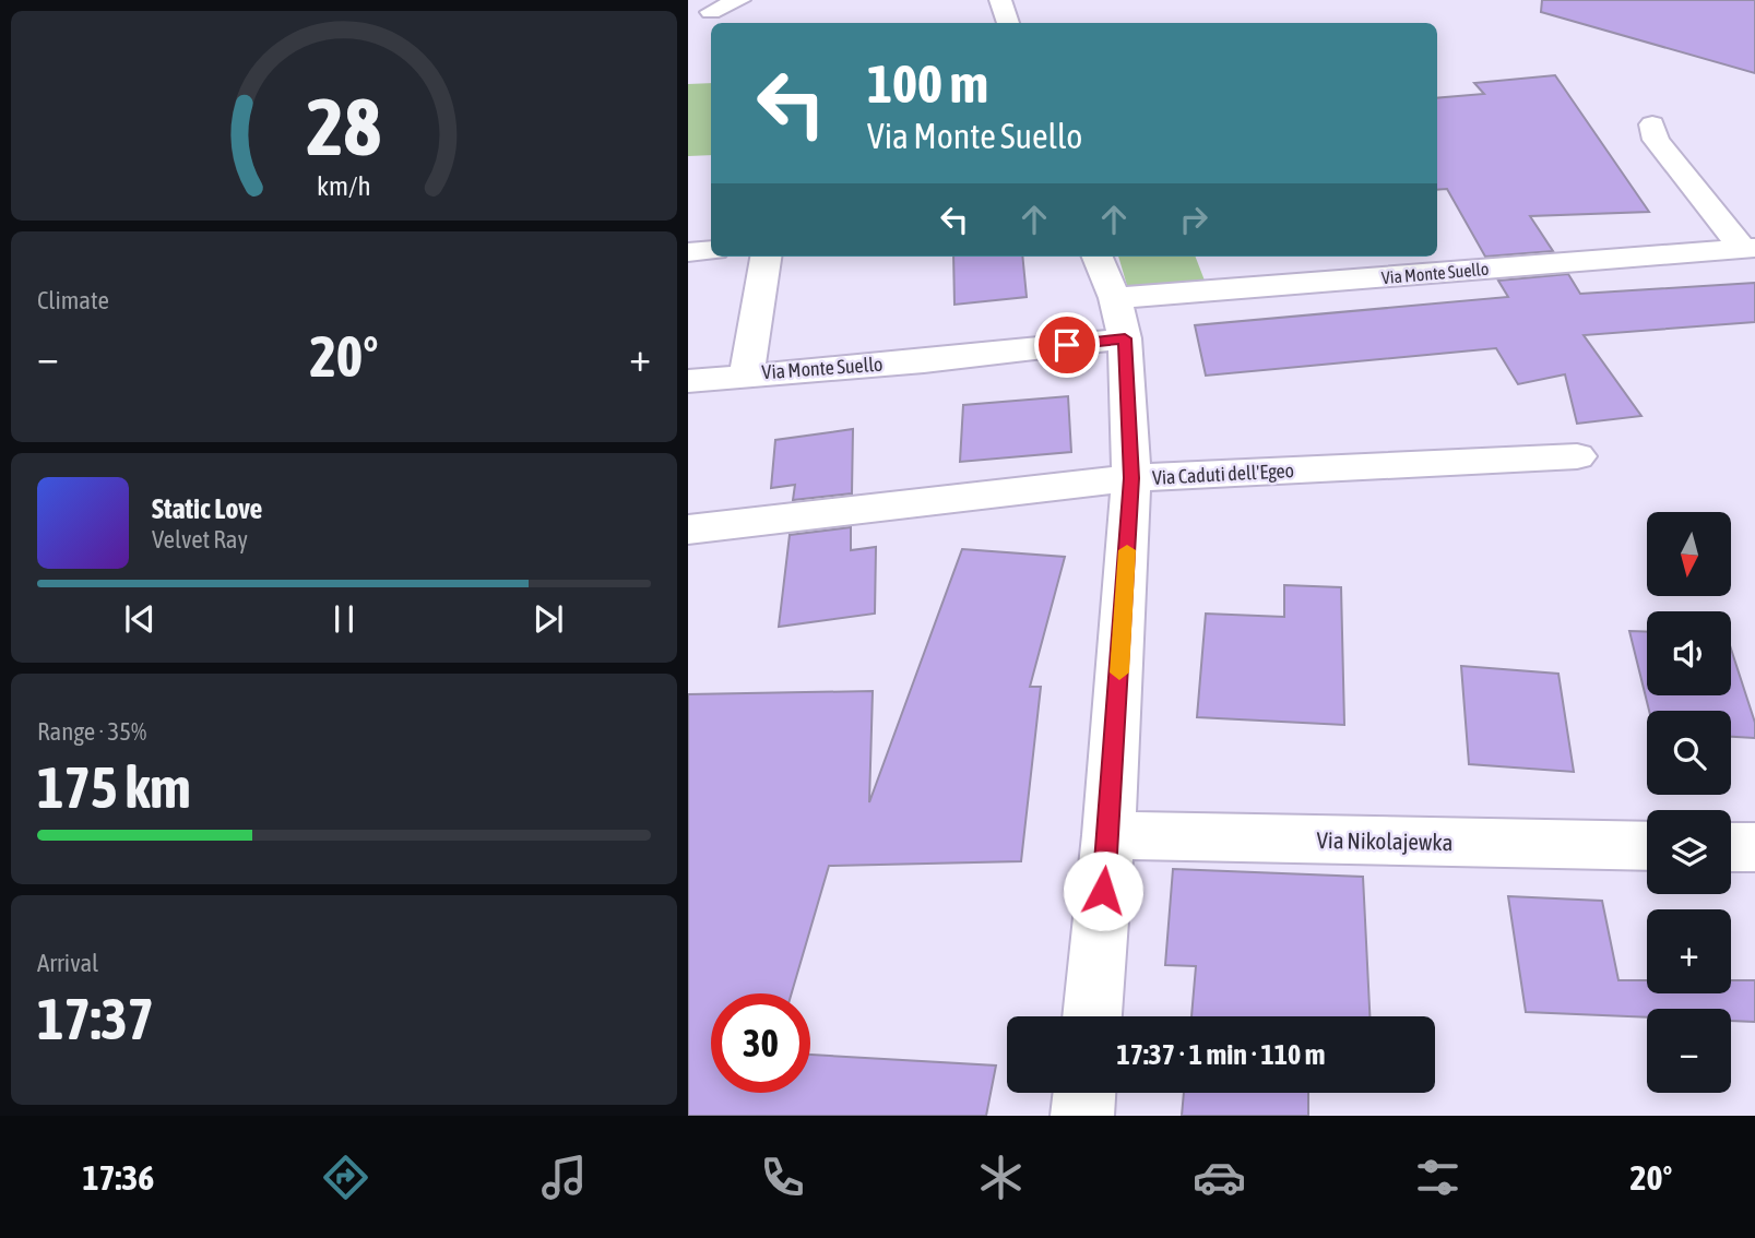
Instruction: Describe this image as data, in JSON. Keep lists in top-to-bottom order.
{
  "streets": {
    "street": ["Via Monte Suello", "Via Caduti dell'Egeo", "Via Nikolajewka"]
  },
  "north": "bottom",
  "page": {
    "turn": ["100 m", "Via Monte Suello"],
    "tile": [
      "Climate",
      ["Range · 35%", "175 km"],
      ["Arrival", "17:37"]
    ],
    "heat": ["−", "20°", "+"],
    "song": ["Static Love", "Velvet Ray"],
    "map_buttons": ["+", "−"],
    "limit": "30",
    "trip": "17:37 · 1 min · 110 m",
    "tabs": ["17:36", "20°"],
    "gauge": ["28", "km/h"]
  }
}
